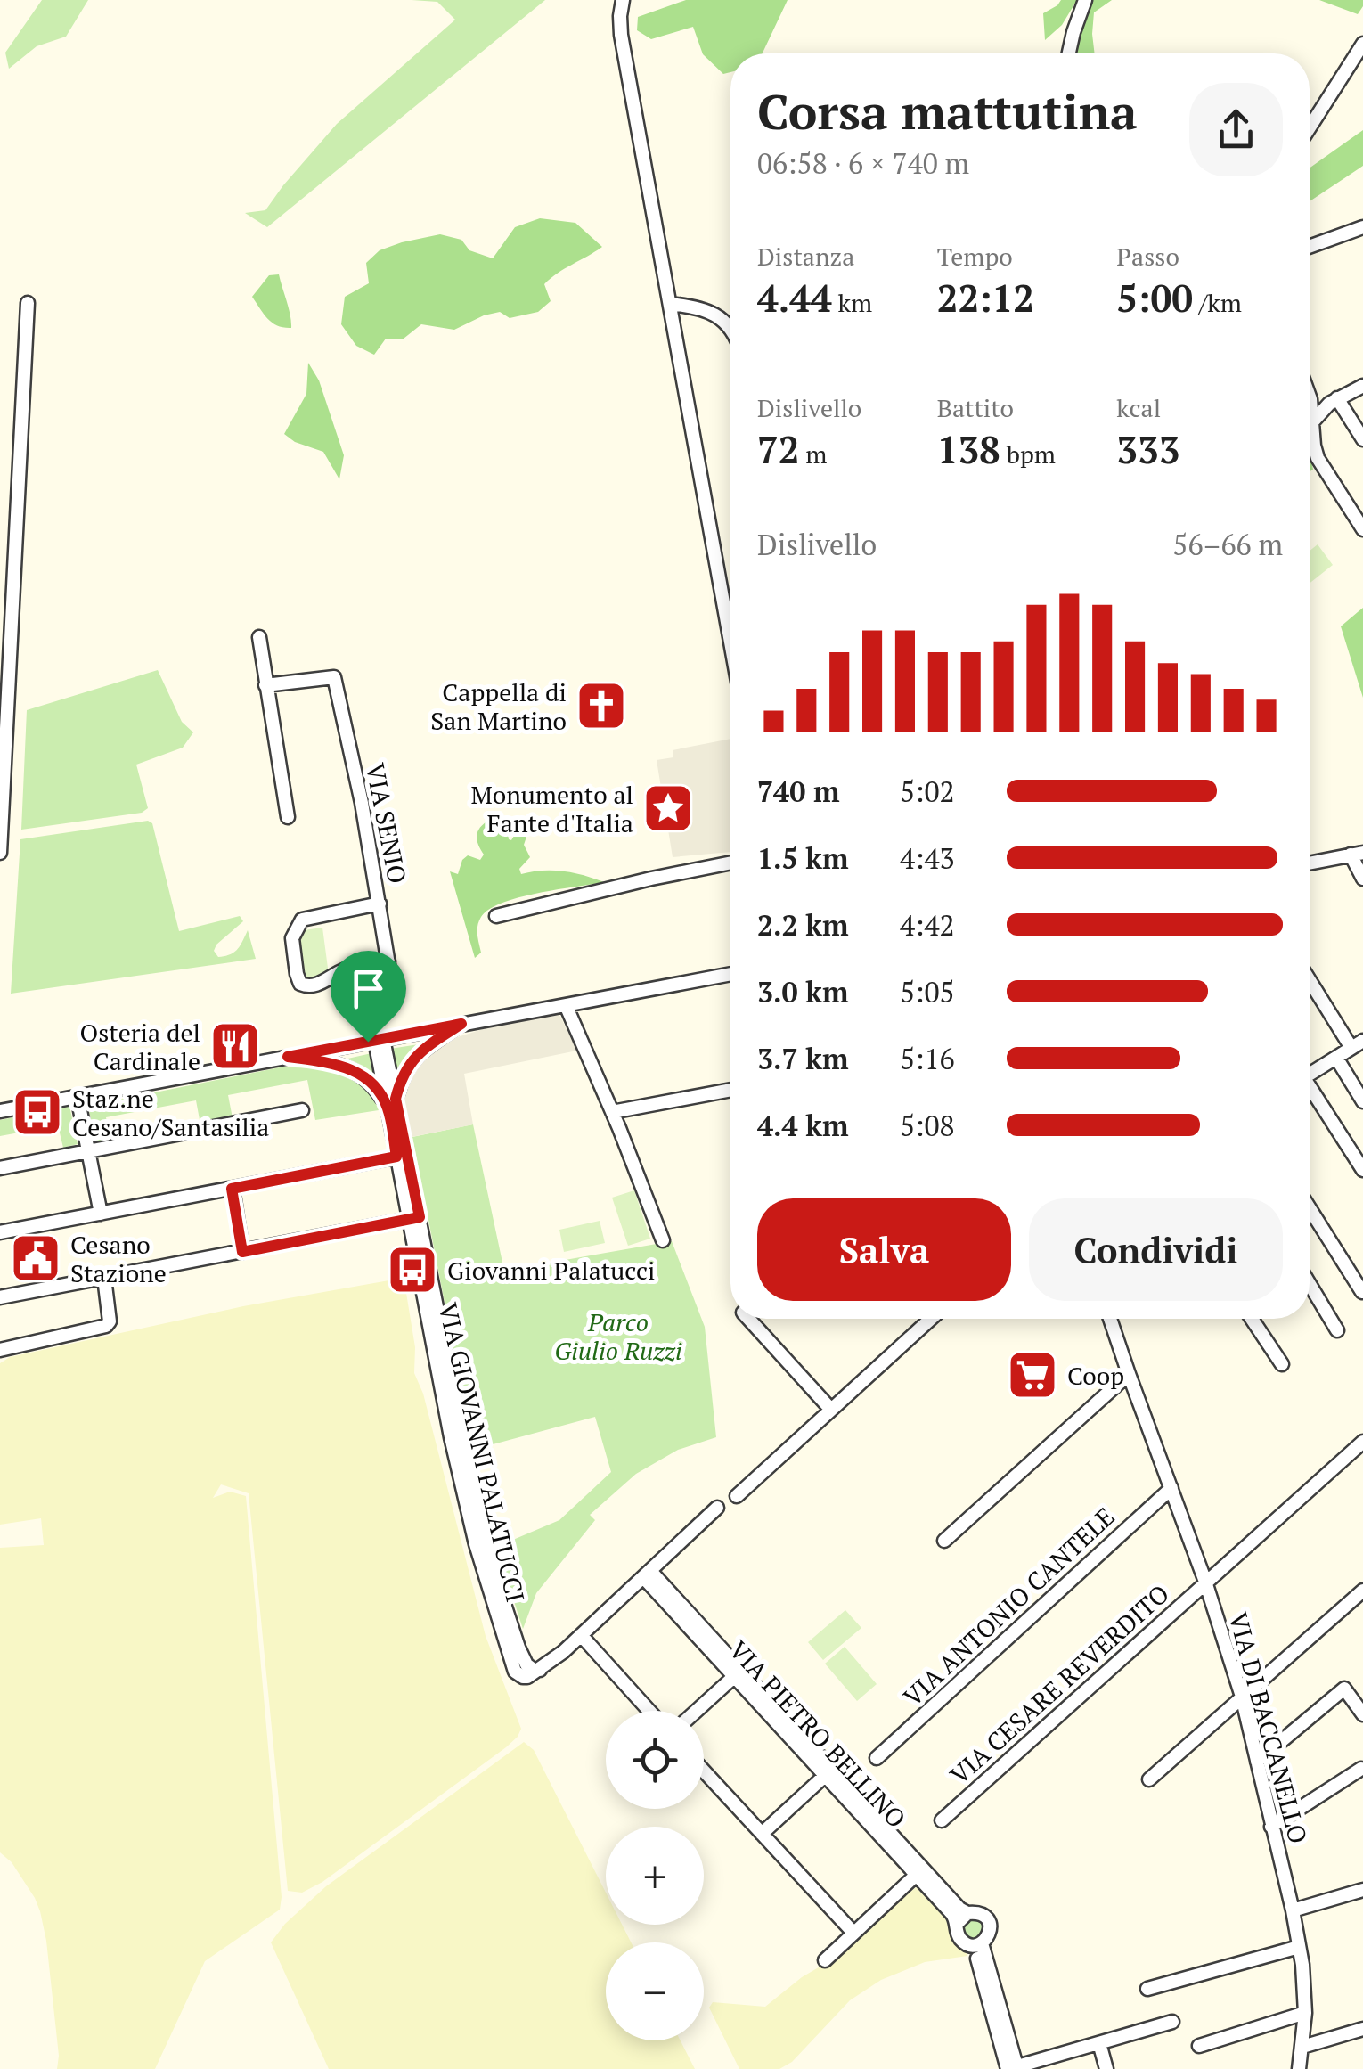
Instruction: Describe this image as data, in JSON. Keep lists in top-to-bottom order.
{
  "streets": {
    "street": [
      "VIA SENIO",
      "VIA GIOVANNI PALATUCCI",
      "VIA ANTONIO CANTELE",
      "VIA CESARE REVERDITO",
      "VIA DI BACCANELLO",
      "VIA PIETRO BELLINO"
    ]
  },
  "crossings": [
    ["VIA SENIO", "VIA GIOVANNI PALATUCCI"],
    ["VIA ANTONIO CANTELE", "VIA DI BACCANELLO"],
    ["VIA CESARE REVERDITO", "VIA DI BACCANELLO"]
  ],
  "parks": ["Parco Giulio Ruzzi"],
  "places": {
    "church": ["Cappella di San Martino"],
    "place": ["Monumento al Fante d'Italia"],
    "restaurant": ["Osteria del Cardinale"],
    "bus stop": ["Staz.ne Cesano/Santasilia", "Giovanni Palatucci"],
    "public building": ["Cesano Stazione"],
    "supermarket": ["Coop"]
  },
  "page": {
    "heading": ["Corsa mattutina", "06:58 · 6 × 740 m"],
    "stats": [
      ["Distanza", "4.44 km"],
      ["Tempo", "22:12"],
      ["Passo", "5:00 /km"],
      ["Dislivello", "72 m"],
      ["Battito", "138 bpm"],
      ["kcal", "333"]
    ],
    "chart": ["Dislivello", "56–66 m"],
    "list": [
      {
        "name": "740 m",
        "note": "5:02"
      },
      {
        "name": "1.5 km",
        "note": "4:43"
      },
      {
        "name": "2.2 km",
        "note": "4:42"
      },
      {
        "name": "3.0 km",
        "note": "5:05"
      },
      {
        "name": "3.7 km",
        "note": "5:16"
      },
      {
        "name": "4.4 km",
        "note": "5:08"
      }
    ],
    "buttons": ["Salva", "Condividi"],
    "map_buttons": ["+", "−"]
  }
}
